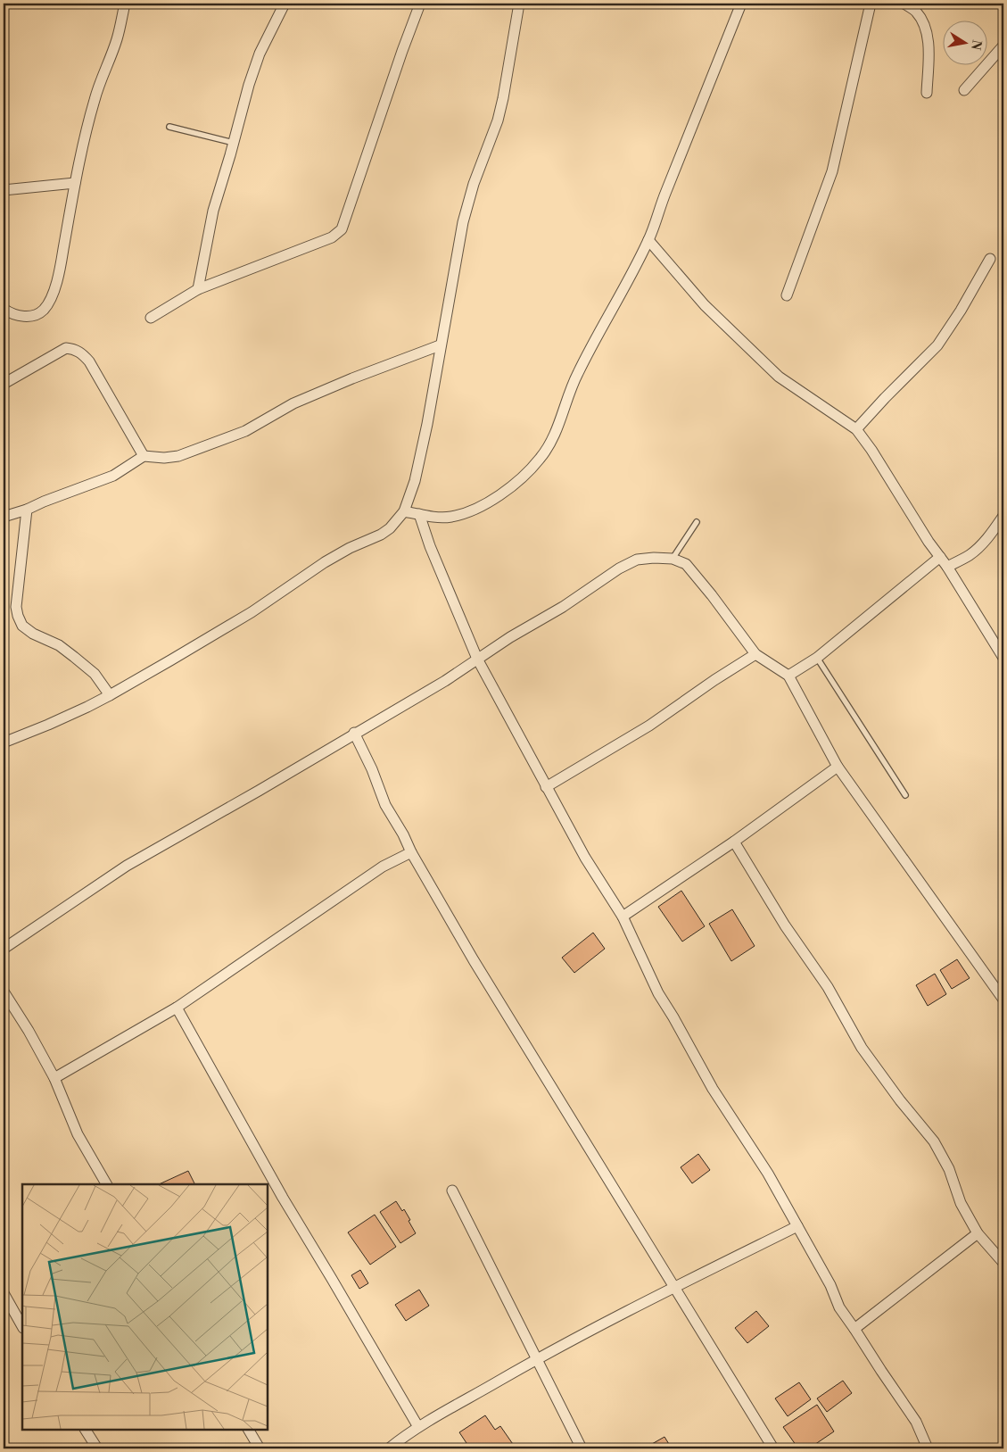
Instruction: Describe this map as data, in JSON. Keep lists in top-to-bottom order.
{
  "north": "right"
}
